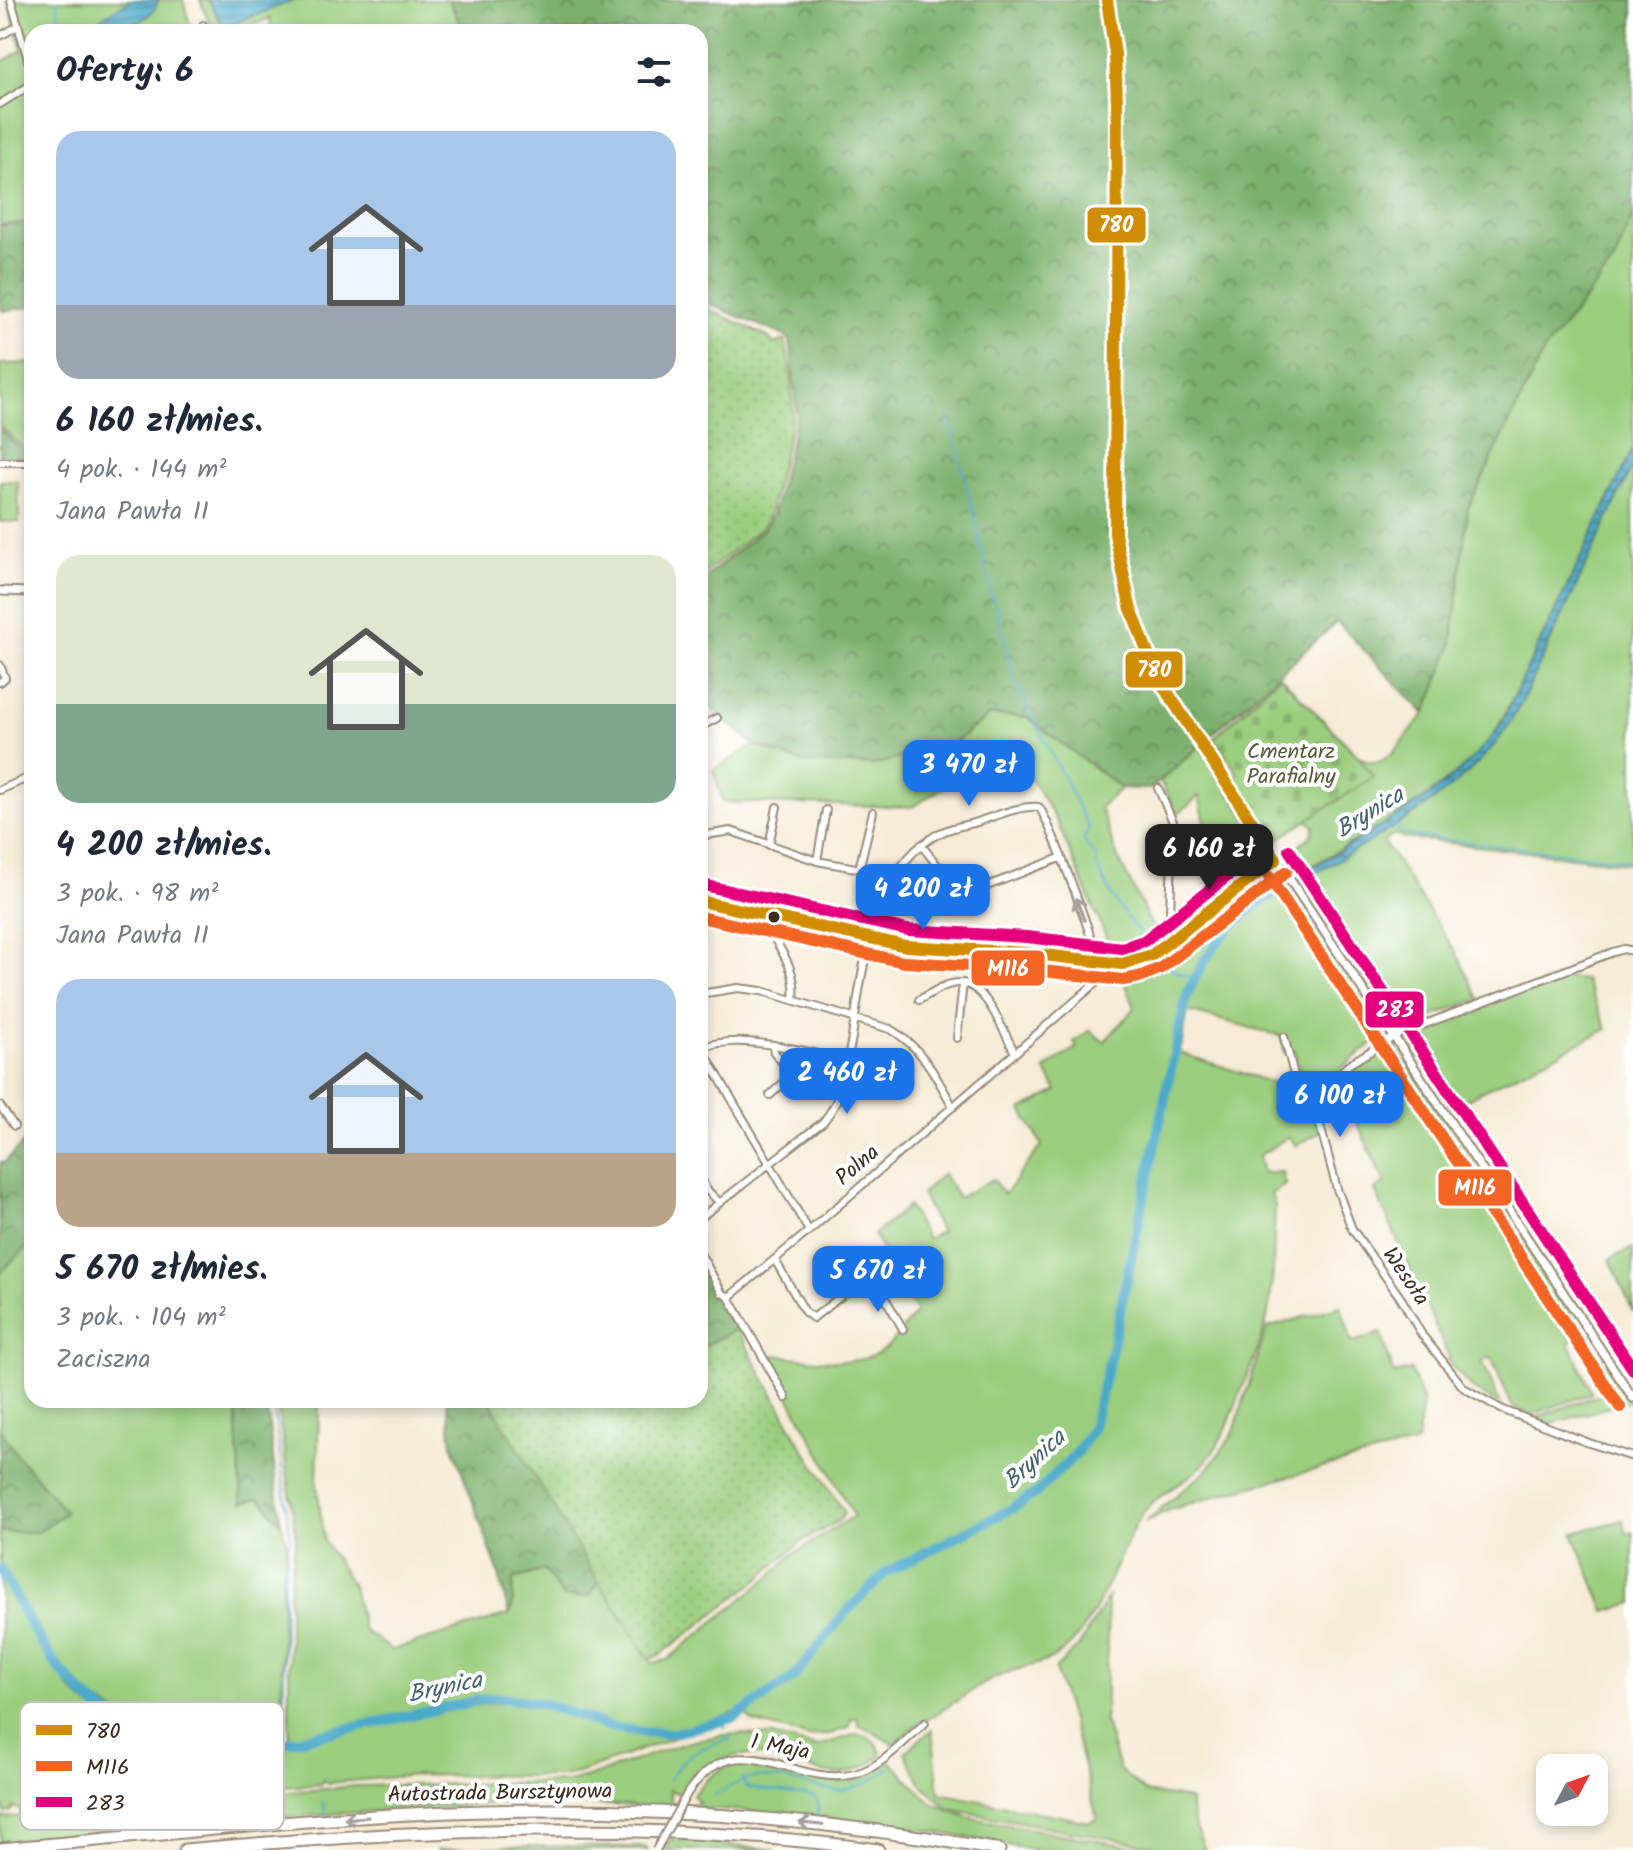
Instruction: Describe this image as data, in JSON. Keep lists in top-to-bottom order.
{
  "streets": {
    "highway": ["Autostrada Bursztynowa"],
    "street": ["Polna", "Wesoła", "1 Maja"]
  },
  "water": ["Brynica"],
  "parks": ["Cmentarz Parafialny"],
  "lines": ["transit line 780", "transit line 283", "transit line M116"],
  "legend": ["780", "M116", "283"],
  "north": "top right",
  "page": {
    "heading": "Oferty: 6",
    "list": [
      {
        "name": "6 160 zł/mies.",
        "note": "4 pok. · 144 m² · Jana Pawła II"
      },
      {
        "name": "4 200 zł/mies.",
        "note": "3 pok. · 98 m² · Jana Pawła II"
      },
      {
        "name": "5 670 zł/mies.",
        "note": "3 pok. · 104 m² · Zaciszna"
      }
    ],
    "price": [
      "3 470 zł",
      "6 160 zł",
      "4 200 zł",
      "2 460 zł",
      "6 100 zł",
      "5 670 zł"
    ]
  }
}
